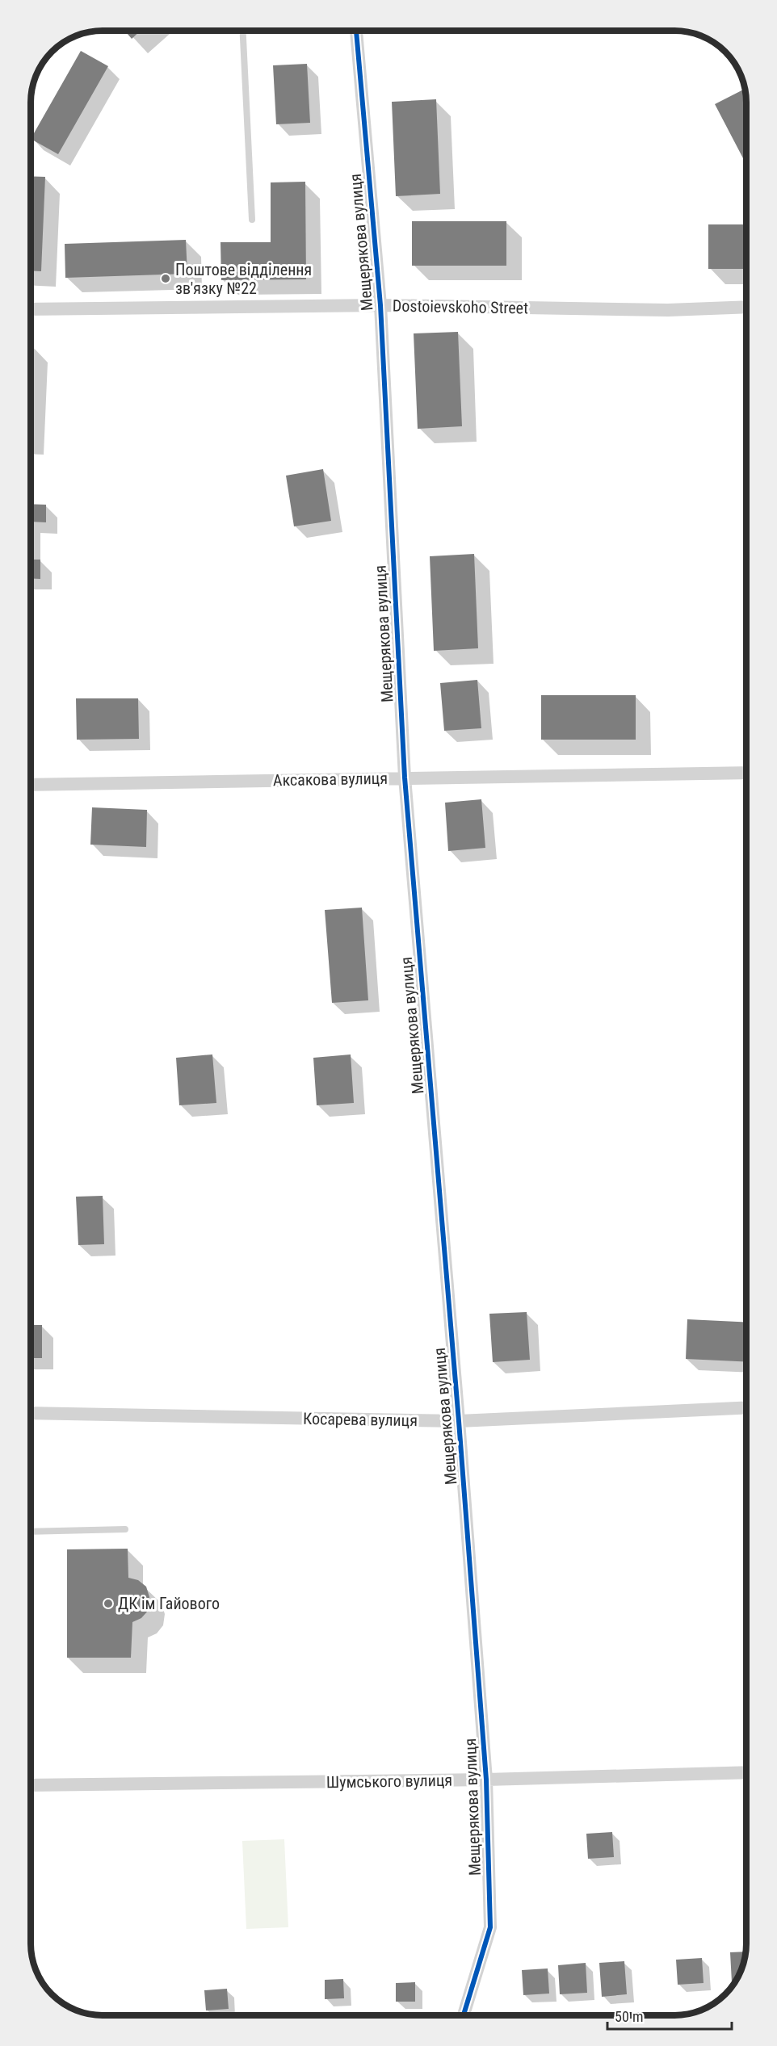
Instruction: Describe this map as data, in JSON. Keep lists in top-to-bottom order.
{
  "streets": {
    "street": [
      "Мещерякова вулиця",
      "Dostoievskoho Street",
      "Аксакова вулиця",
      "Косарева вулиця",
      "Шумського вулиця"
    ]
  },
  "crossings": [
    ["Мещерякова вулиця", "Dostoievskoho Street"],
    ["Мещерякова вулиця", "Аксакова вулиця"],
    ["Мещерякова вулиця", "Косарева вулиця"],
    ["Мещерякова вулиця", "Шумського вулиця"]
  ],
  "places": ["Поштове відділення зв'язку №22", "ДК ім Гайового"],
  "scale_bar": "50 m"
}
